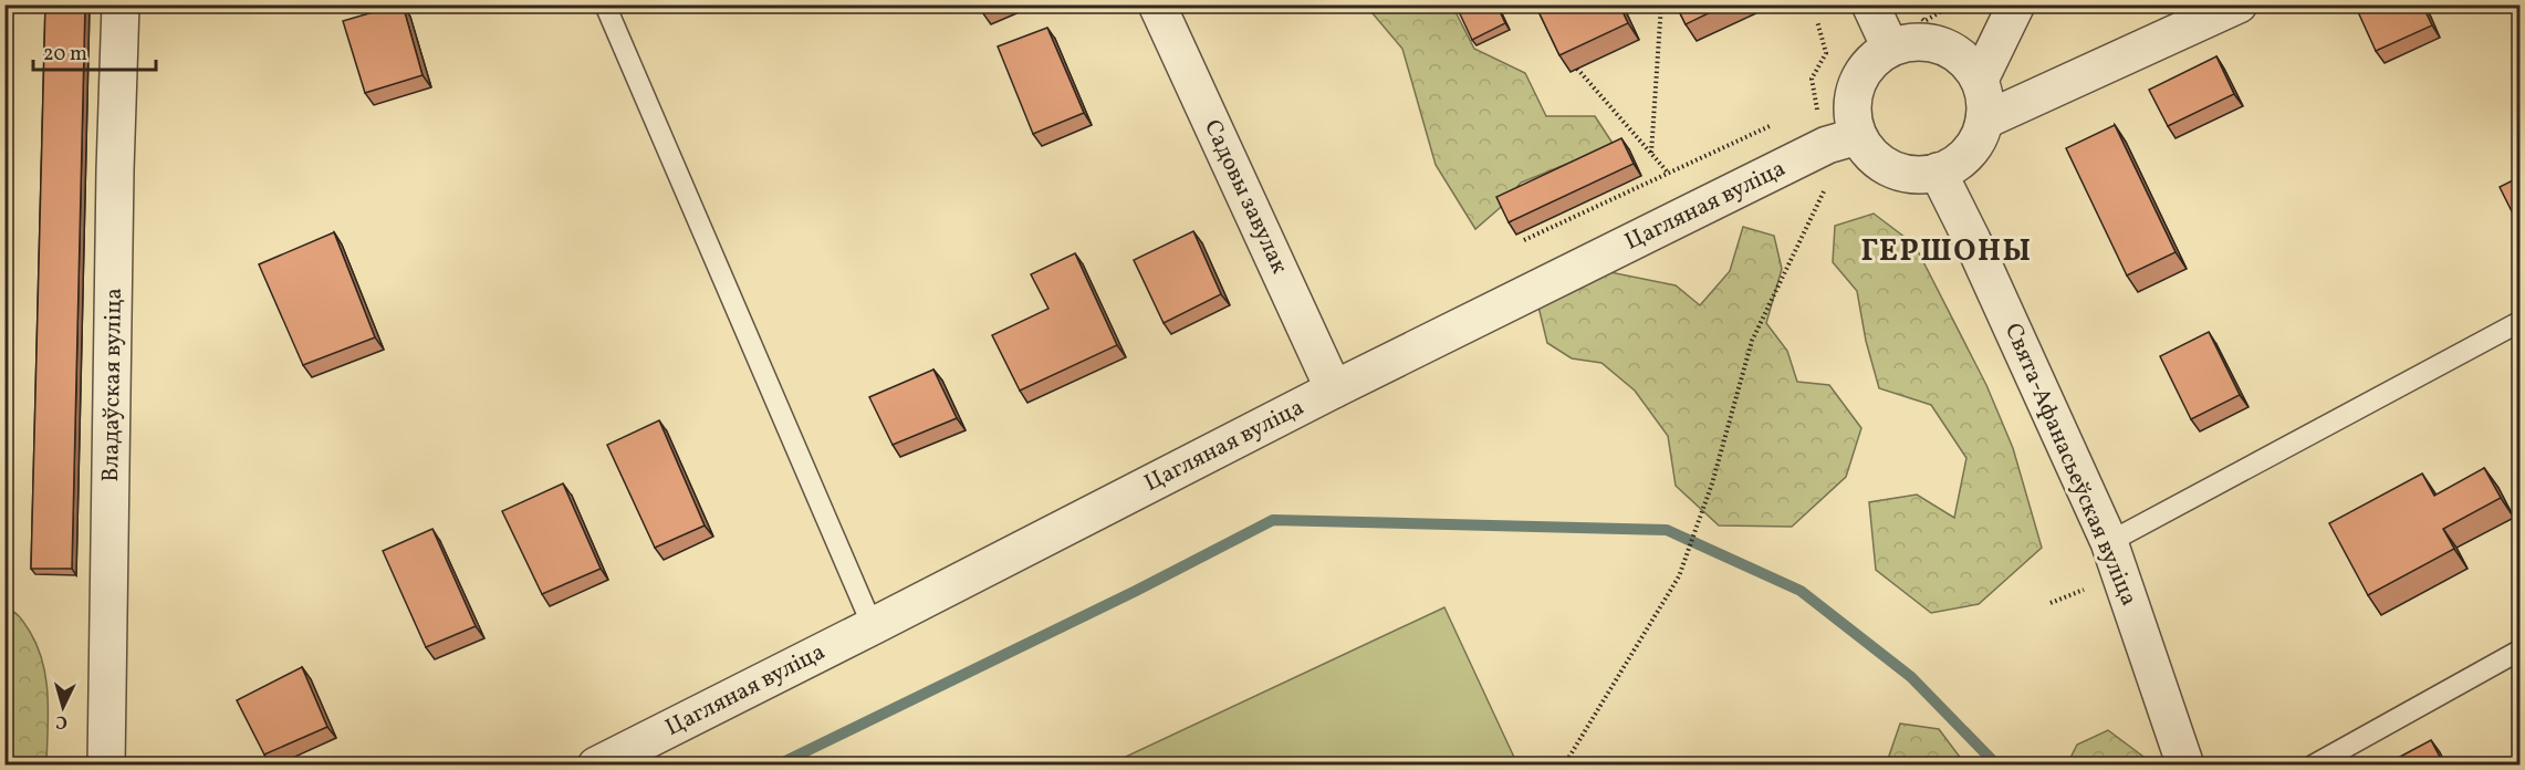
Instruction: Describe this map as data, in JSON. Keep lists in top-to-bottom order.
{
  "streets": {
    "street": [
      "Садовы завулак",
      "Цагляная вуліца",
      "Владаўская вуліца",
      "Свята-Афанасьеўская вуліца"
    ]
  },
  "crossings": [
    ["Садовы завулак", "Цагляная вуліца"],
    ["Цагляная вуліца", "Свята-Афанасьеўская вуліца"]
  ],
  "districts": ["ГЕРШОНЫ"],
  "scale_bar": "20 m",
  "north": "bottom"
}
